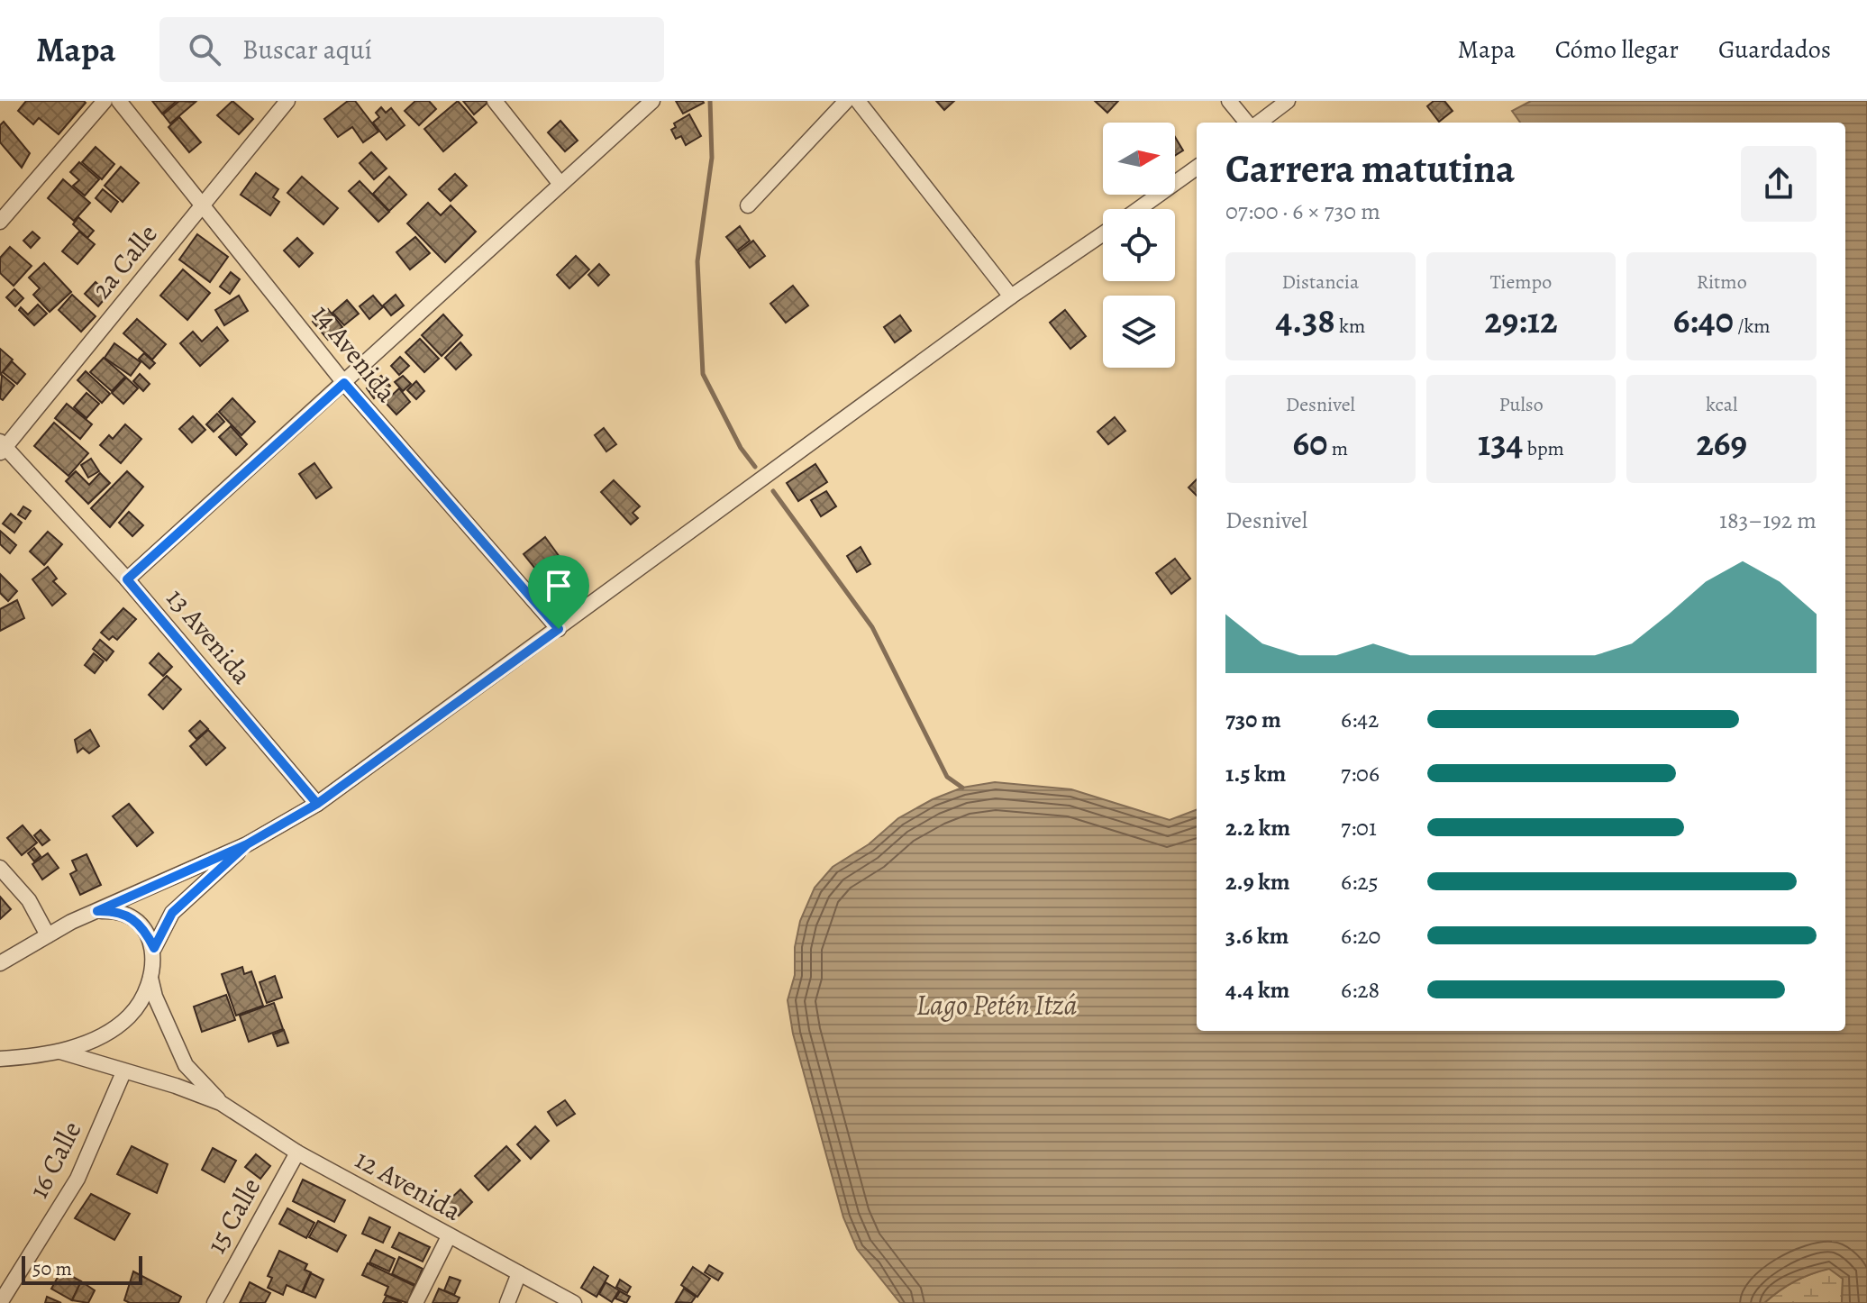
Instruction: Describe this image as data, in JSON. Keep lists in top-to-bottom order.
{
  "streets": {
    "street": [
      "2a Calle",
      "14 Avenida",
      "13 Avenida",
      "16 Calle",
      "12 Avenida",
      "15 Calle"
    ]
  },
  "crossings": [
    ["2a Calle", "14 Avenida"],
    ["2a Calle", "13 Avenida"],
    ["16 Calle", "12 Avenida"],
    ["12 Avenida", "15 Calle"]
  ],
  "water": ["Lago Petén Itzá"],
  "scale_bar": "50 m",
  "north": "right",
  "page": {
    "header": "Mapa",
    "search": "Buscar aquí",
    "nav": ["Mapa", "Cómo llegar", "Guardados"],
    "heading": ["Carrera matutina", "07:00 · 6 × 730 m"],
    "stats": [
      ["Distancia", "4.38 km"],
      ["Tiempo", "29:12"],
      ["Ritmo", "6:40 /km"],
      ["Desnivel", "60 m"],
      ["Pulso", "134 bpm"],
      ["kcal", "269"]
    ],
    "chart": ["Desnivel", "183–192 m"],
    "list": [
      {
        "name": "730 m",
        "note": "6:42"
      },
      {
        "name": "1.5 km",
        "note": "7:06"
      },
      {
        "name": "2.2 km",
        "note": "7:01"
      },
      {
        "name": "2.9 km",
        "note": "6:25"
      },
      {
        "name": "3.6 km",
        "note": "6:20"
      },
      {
        "name": "4.4 km",
        "note": "6:28"
      }
    ],
    "scale": "50 m"
  }
}
